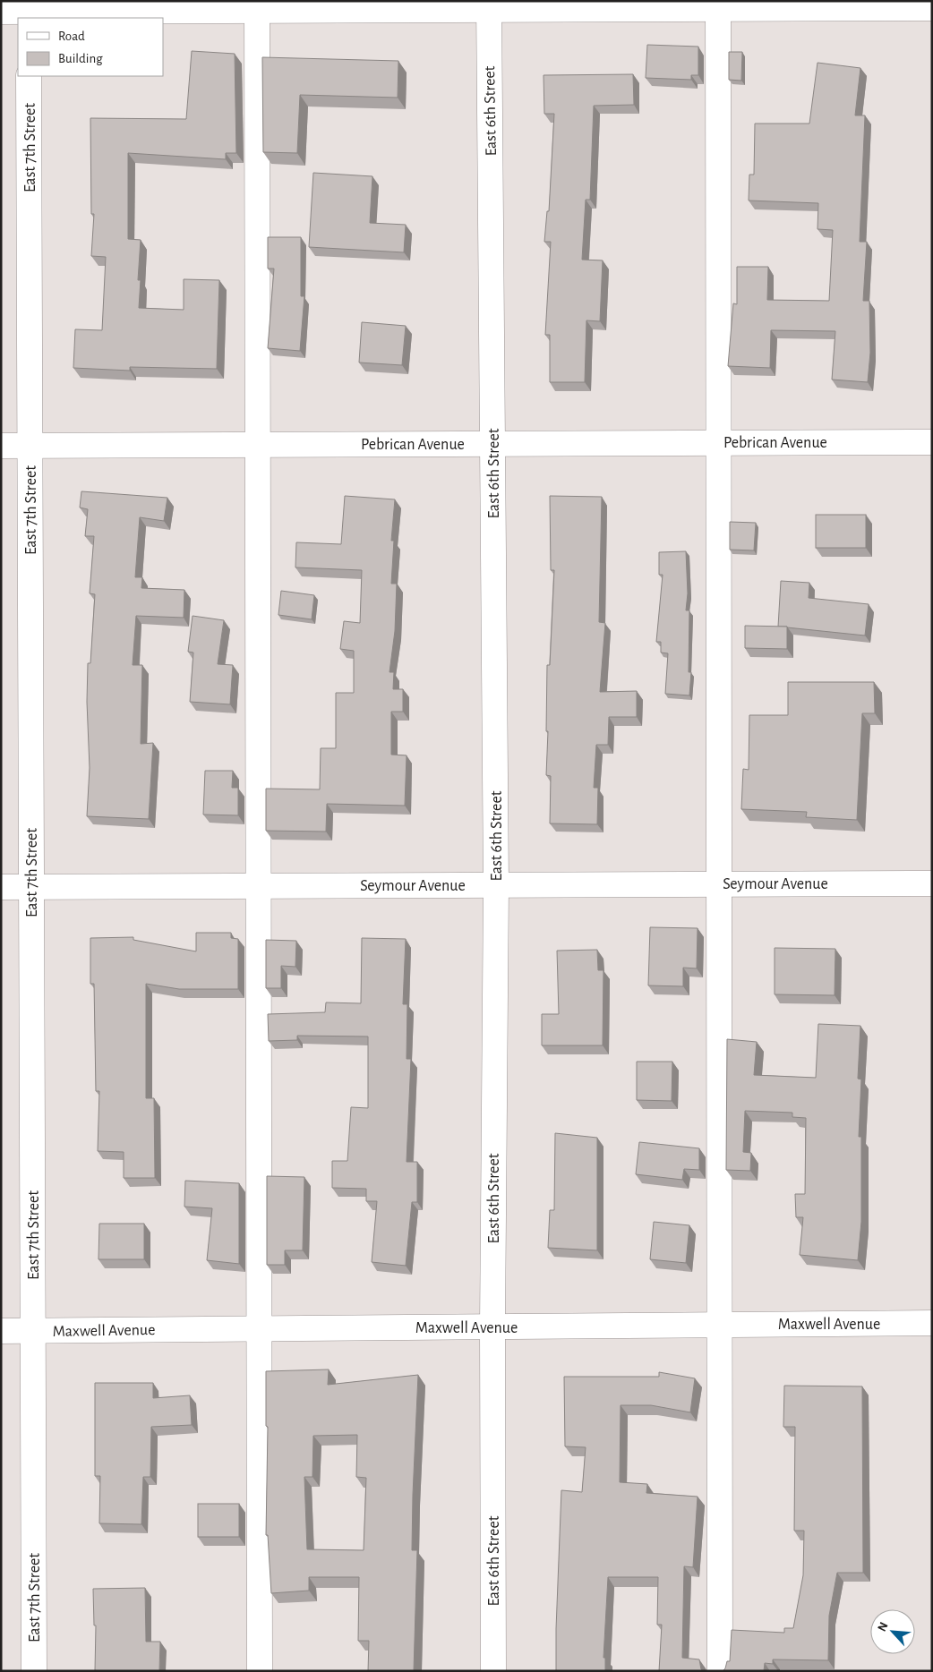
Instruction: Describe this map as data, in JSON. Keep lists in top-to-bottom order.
{
  "streets": {
    "street": [
      "East 6th Street",
      "East 7th Street",
      "Pebrican Avenue",
      "Seymour Avenue",
      "Maxwell Avenue"
    ]
  },
  "crossings": [
    ["East 6th Street", "Pebrican Avenue"],
    ["East 6th Street", "Seymour Avenue"],
    ["East 6th Street", "Maxwell Avenue"],
    ["East 7th Street", "Pebrican Avenue"],
    ["East 7th Street", "Seymour Avenue"],
    ["East 7th Street", "Maxwell Avenue"]
  ],
  "legend": ["Road", "Building"],
  "north": "top left"
}
